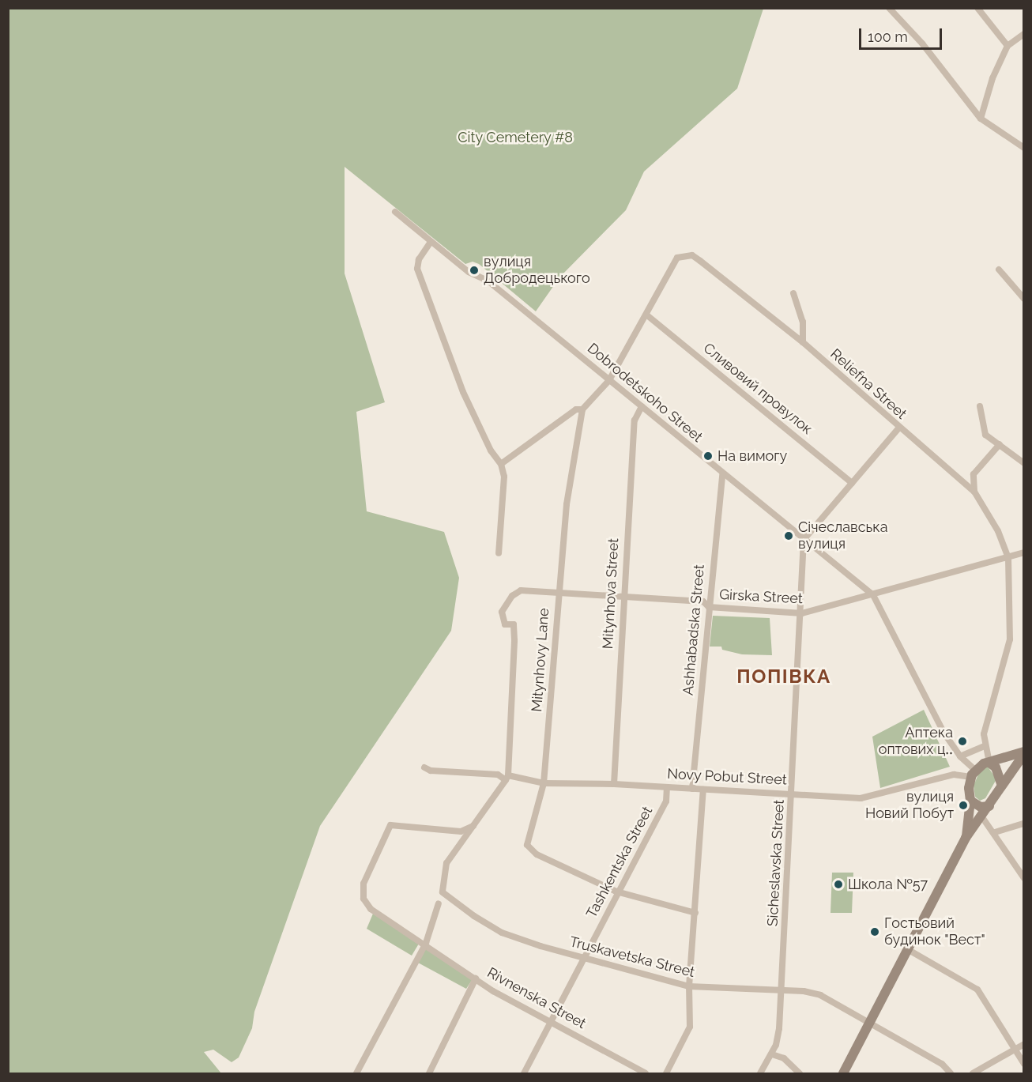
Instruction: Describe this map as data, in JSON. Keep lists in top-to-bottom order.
{
  "streets": {
    "main road": ["Novy Pobut Street"],
    "street": [
      "Reliefna Street",
      "Сливовий провулок",
      "Dobrodetskoho Street",
      "Mitynhova Street",
      "Girska Street",
      "Ashhabadska Street",
      "Mitynhovy Lane",
      "Tashkentska Street",
      "Sicheslavska Street",
      "Truskavetska Street",
      "Rivnenska Street"
    ]
  },
  "crossings": [
    ["Reliefna Street", "Сливовий провулок"],
    ["Reliefna Street", "Girska Street"],
    ["Dobrodetskoho Street", "Mitynhova Street"],
    ["Dobrodetskoho Street", "Girska Street"],
    ["Dobrodetskoho Street", "Ashhabadska Street"],
    ["Dobrodetskoho Street", "Novy Pobut Street"],
    ["Dobrodetskoho Street", "Sicheslavska Street"],
    ["Mitynhova Street", "Girska Street"],
    ["Mitynhova Street", "Novy Pobut Street"],
    ["Girska Street", "Ashhabadska Street"],
    ["Girska Street", "Mitynhovy Lane"],
    ["Girska Street", "Novy Pobut Street"],
    ["Girska Street", "Sicheslavska Street"],
    ["Ashhabadska Street", "Novy Pobut Street"],
    ["Mitynhovy Lane", "Novy Pobut Street"],
    ["Mitynhovy Lane", "Tashkentska Street"],
    ["Novy Pobut Street", "Tashkentska Street"],
    ["Novy Pobut Street", "Sicheslavska Street"],
    ["Tashkentska Street", "Truskavetska Street"],
    ["Tashkentska Street", "Rivnenska Street"],
    ["Sicheslavska Street", "Truskavetska Street"],
    ["Truskavetska Street", "Rivnenska Street"]
  ],
  "districts": ["ПОПІВКА"],
  "parks": ["City Cemetery #8"],
  "places": [
    "вулиця Добродецького",
    "На вимогу",
    "Січеславська вулиця",
    "Аптека оптових ц‥",
    "вулиця Новий Побут",
    "Школа №57",
    "Гостьовий будинок \"Вест\""
  ],
  "scale_bar": "100 m"
}
